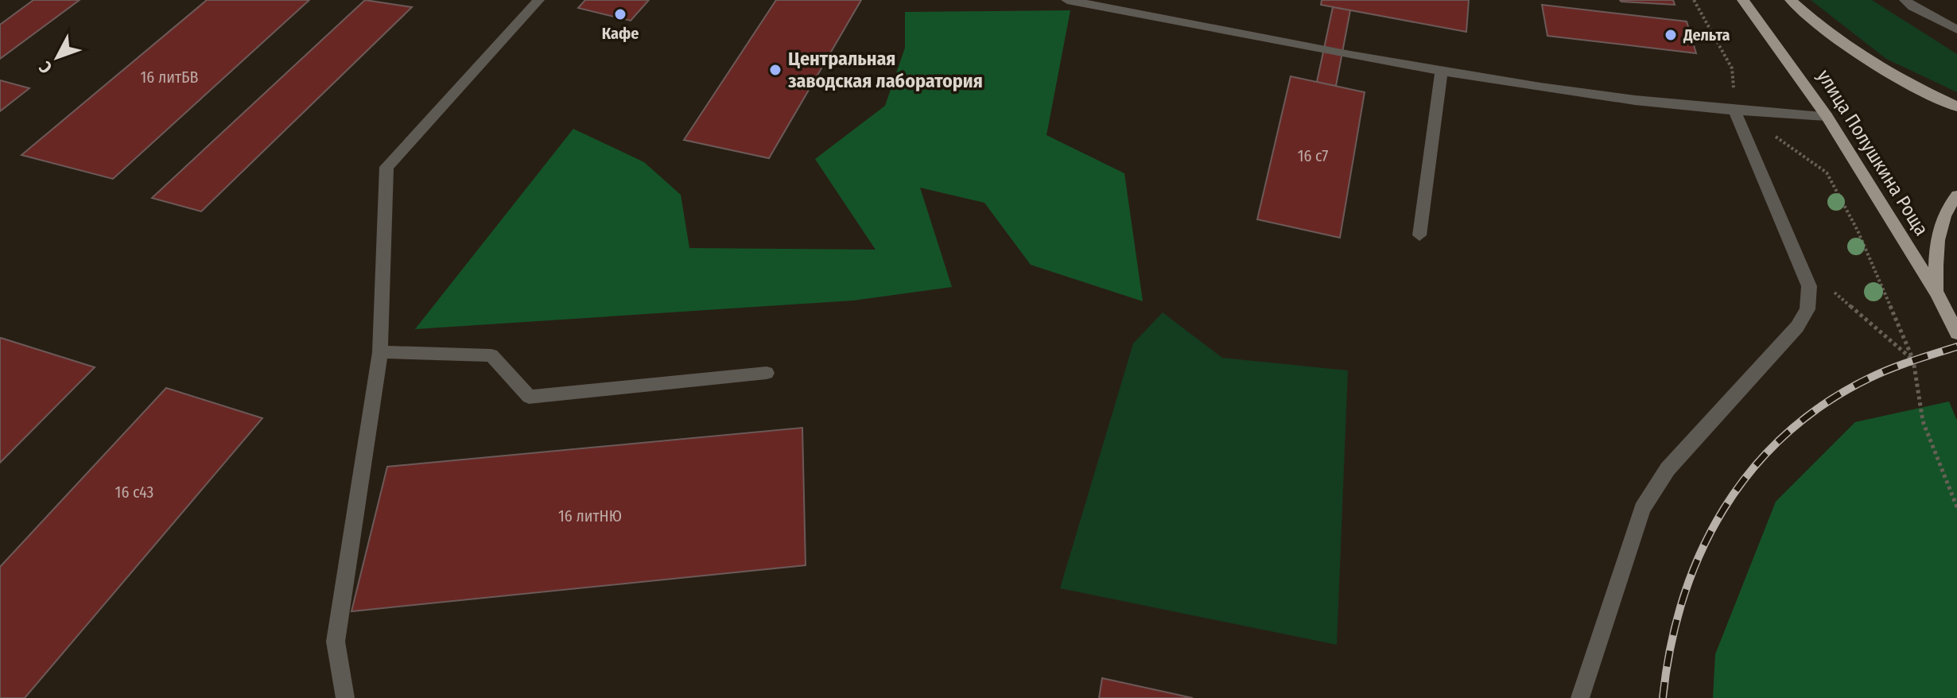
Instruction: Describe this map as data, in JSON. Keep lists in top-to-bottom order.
{
  "streets": {
    "main road": ["улица Полушкина Роща"]
  },
  "places": ["Кафе", "Дельта", "Центральная заводская лаборатория"],
  "house_numbers": [
    "16 литБВ",
    "16 с7",
    "16 с43",
    "16 литНЮ"
  ],
  "north": "bottom left"
}
